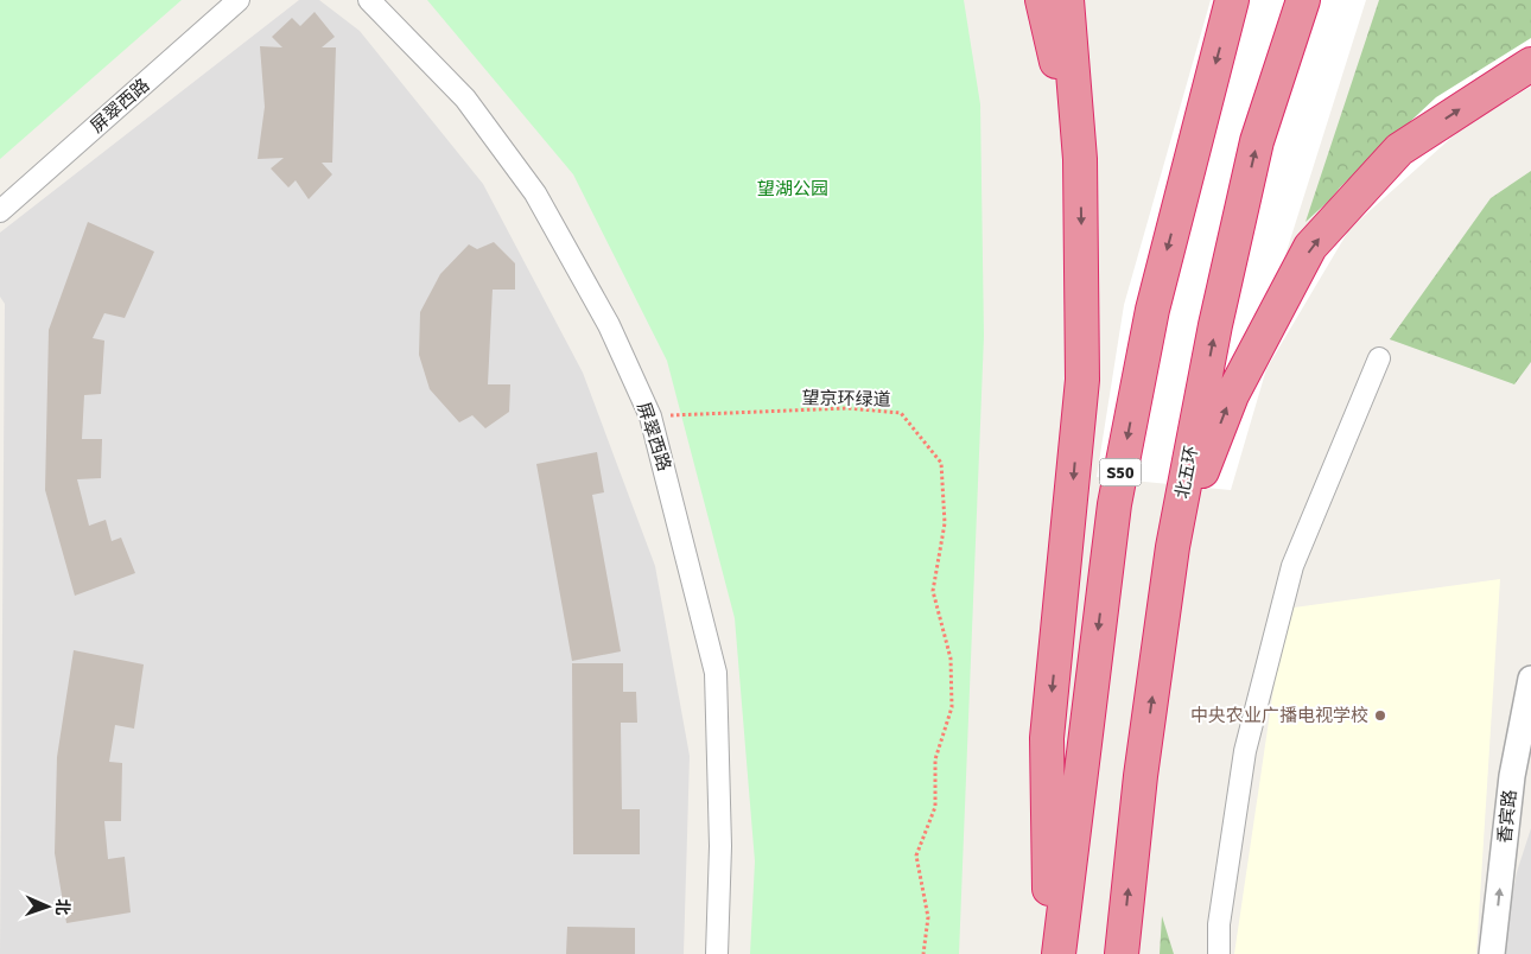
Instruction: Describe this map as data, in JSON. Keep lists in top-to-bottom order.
{
  "streets": {
    "highway": ["S50", "北五环"],
    "street": ["屏翠西路", "香宾路"],
    "path": ["望京环绿道"]
  },
  "crossings": [
    ["屏翠西路", "望京环绿道"]
  ],
  "one_way": ["香宾路"],
  "parks": ["望湖公园"],
  "places": ["中央农业广播电视学校"],
  "north": "right"
}
